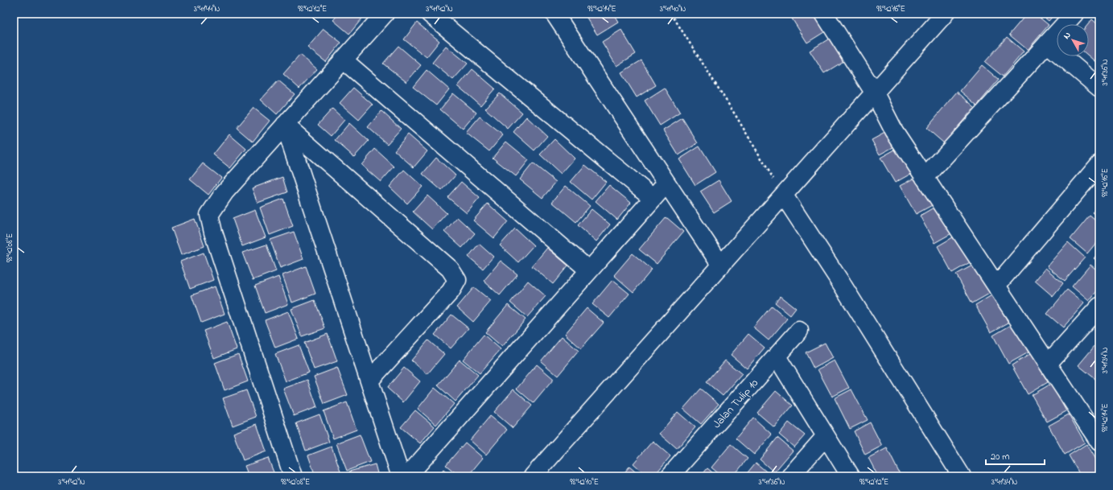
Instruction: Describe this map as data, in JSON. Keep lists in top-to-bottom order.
{
  "streets": {
    "street": ["Jalan Tulip 10"]
  },
  "scale_bar": "20 m",
  "north": "top left",
  "coordinates": [
    "3°41'44\"N",
    "98°42'12\"E",
    "3°41'42\"N",
    "98°42'14\"E",
    "3°41'40\"N",
    "98°42'16\"E",
    "3°41'36\"N",
    "98°42'08\"E",
    "3°41'34\"N",
    "98°42'10\"E"
  ]
}
